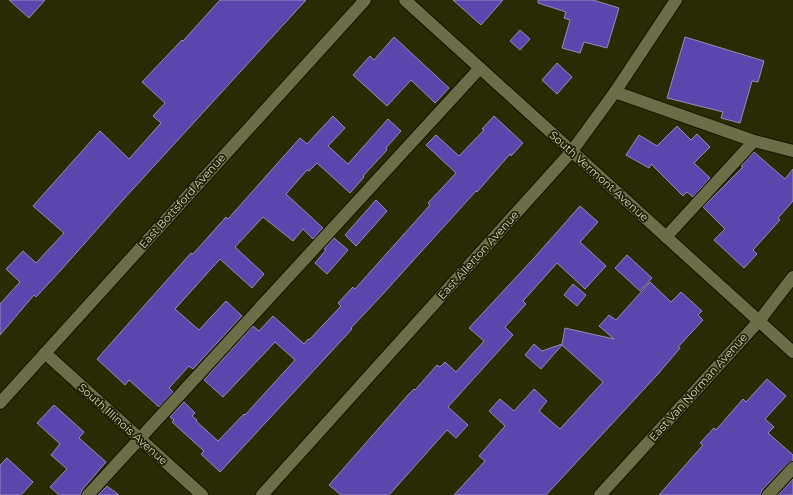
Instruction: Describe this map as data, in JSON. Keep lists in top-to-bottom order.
{
  "streets": {
    "street": [
      "South Vermont Avenue",
      "East Bottsford Avenue",
      "East Allerton Avenue",
      "East Van Norman Avenue",
      "South Illinois Avenue"
    ]
  },
  "crossings": [
    ["South Vermont Avenue", "East Allerton Avenue"],
    ["South Vermont Avenue", "East Van Norman Avenue"],
    ["East Bottsford Avenue", "South Illinois Avenue"]
  ]
}
